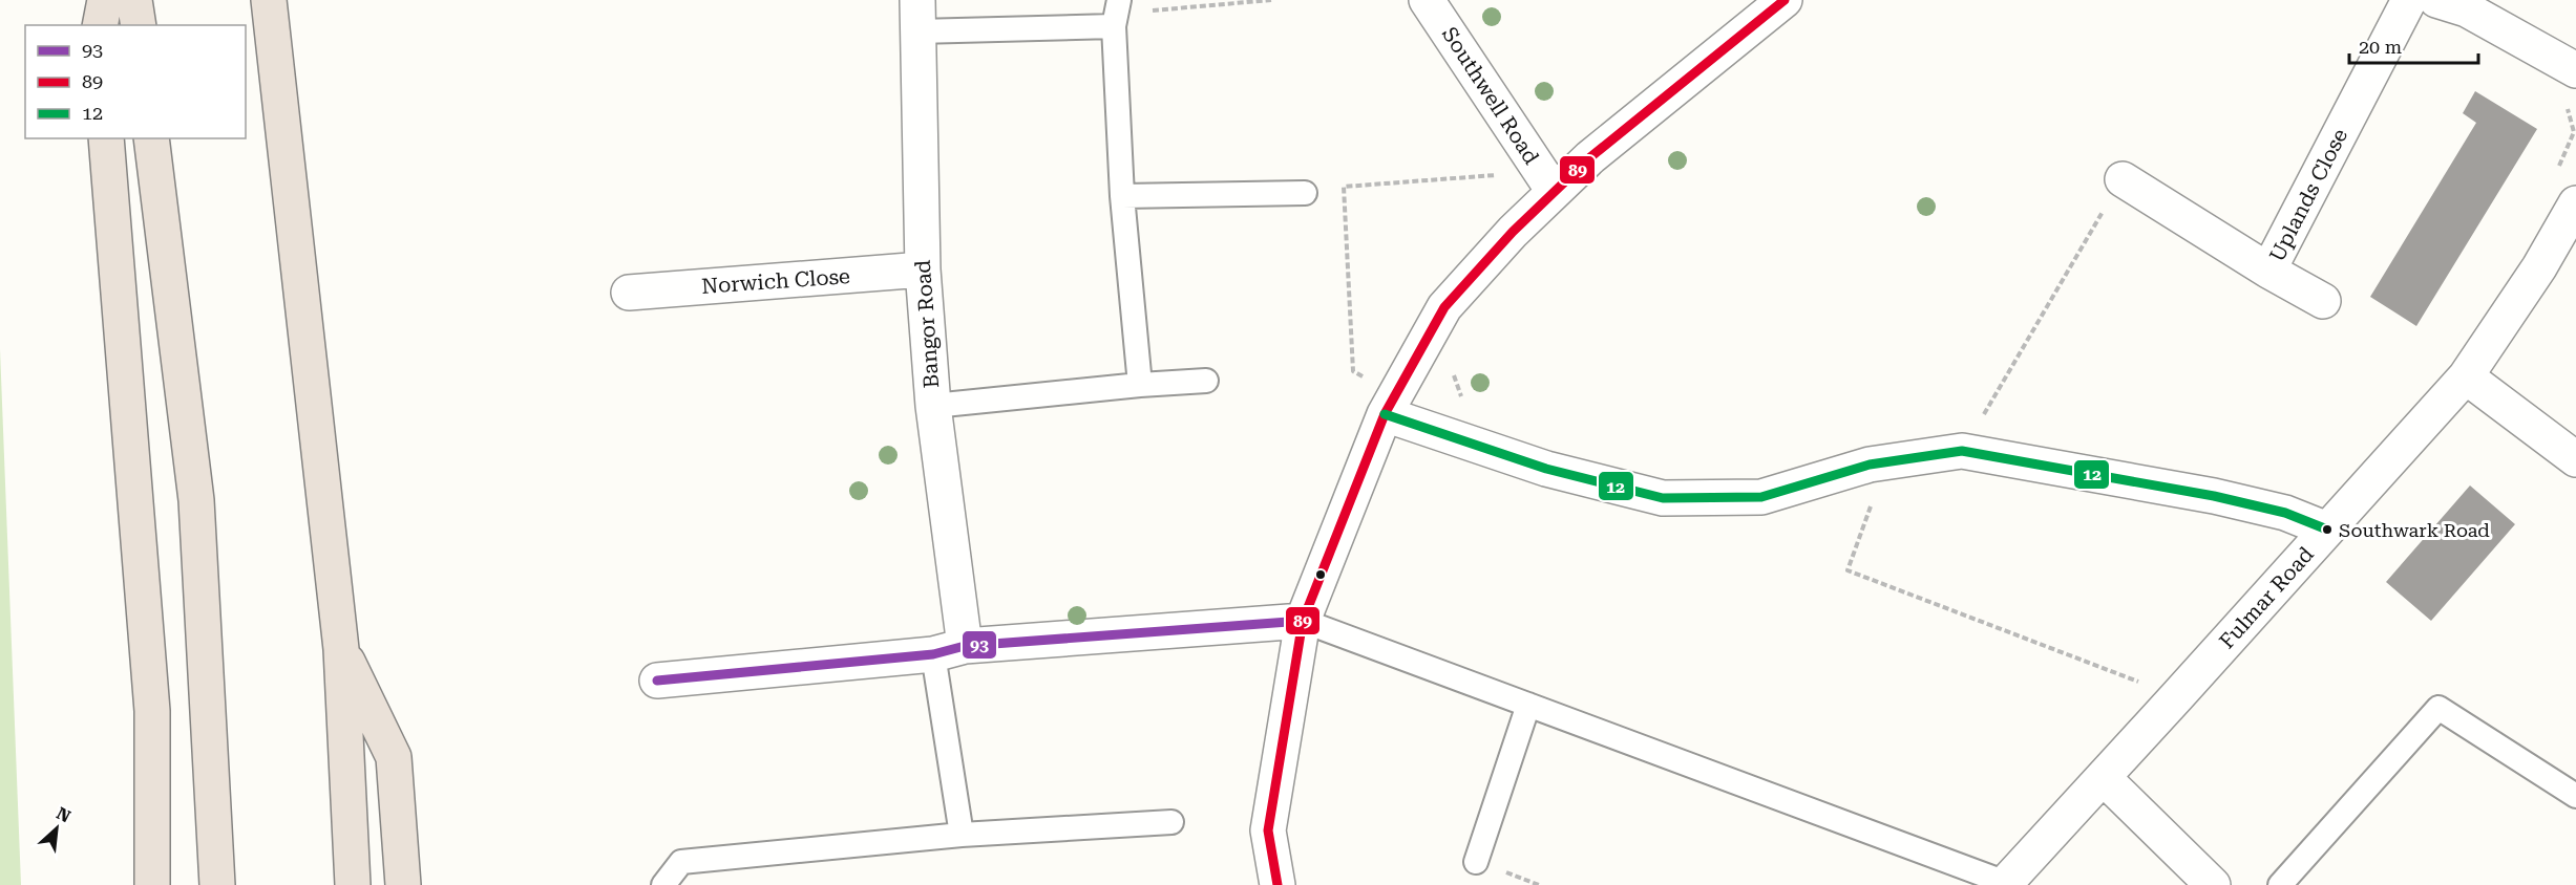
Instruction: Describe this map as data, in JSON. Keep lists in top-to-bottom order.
{
  "streets": {
    "street": [
      "Southwell Road",
      "Uplands Close",
      "Norwich Close",
      "Bangor Road",
      "Fulmar Road"
    ]
  },
  "crossings": [
    ["Norwich Close", "Bangor Road"]
  ],
  "places": ["Southwark Road"],
  "lines": ["transit line 89", "transit line 12", "transit line 93"],
  "legend": ["93", "89", "12"],
  "scale_bar": "20 m",
  "north": "top right"
}
